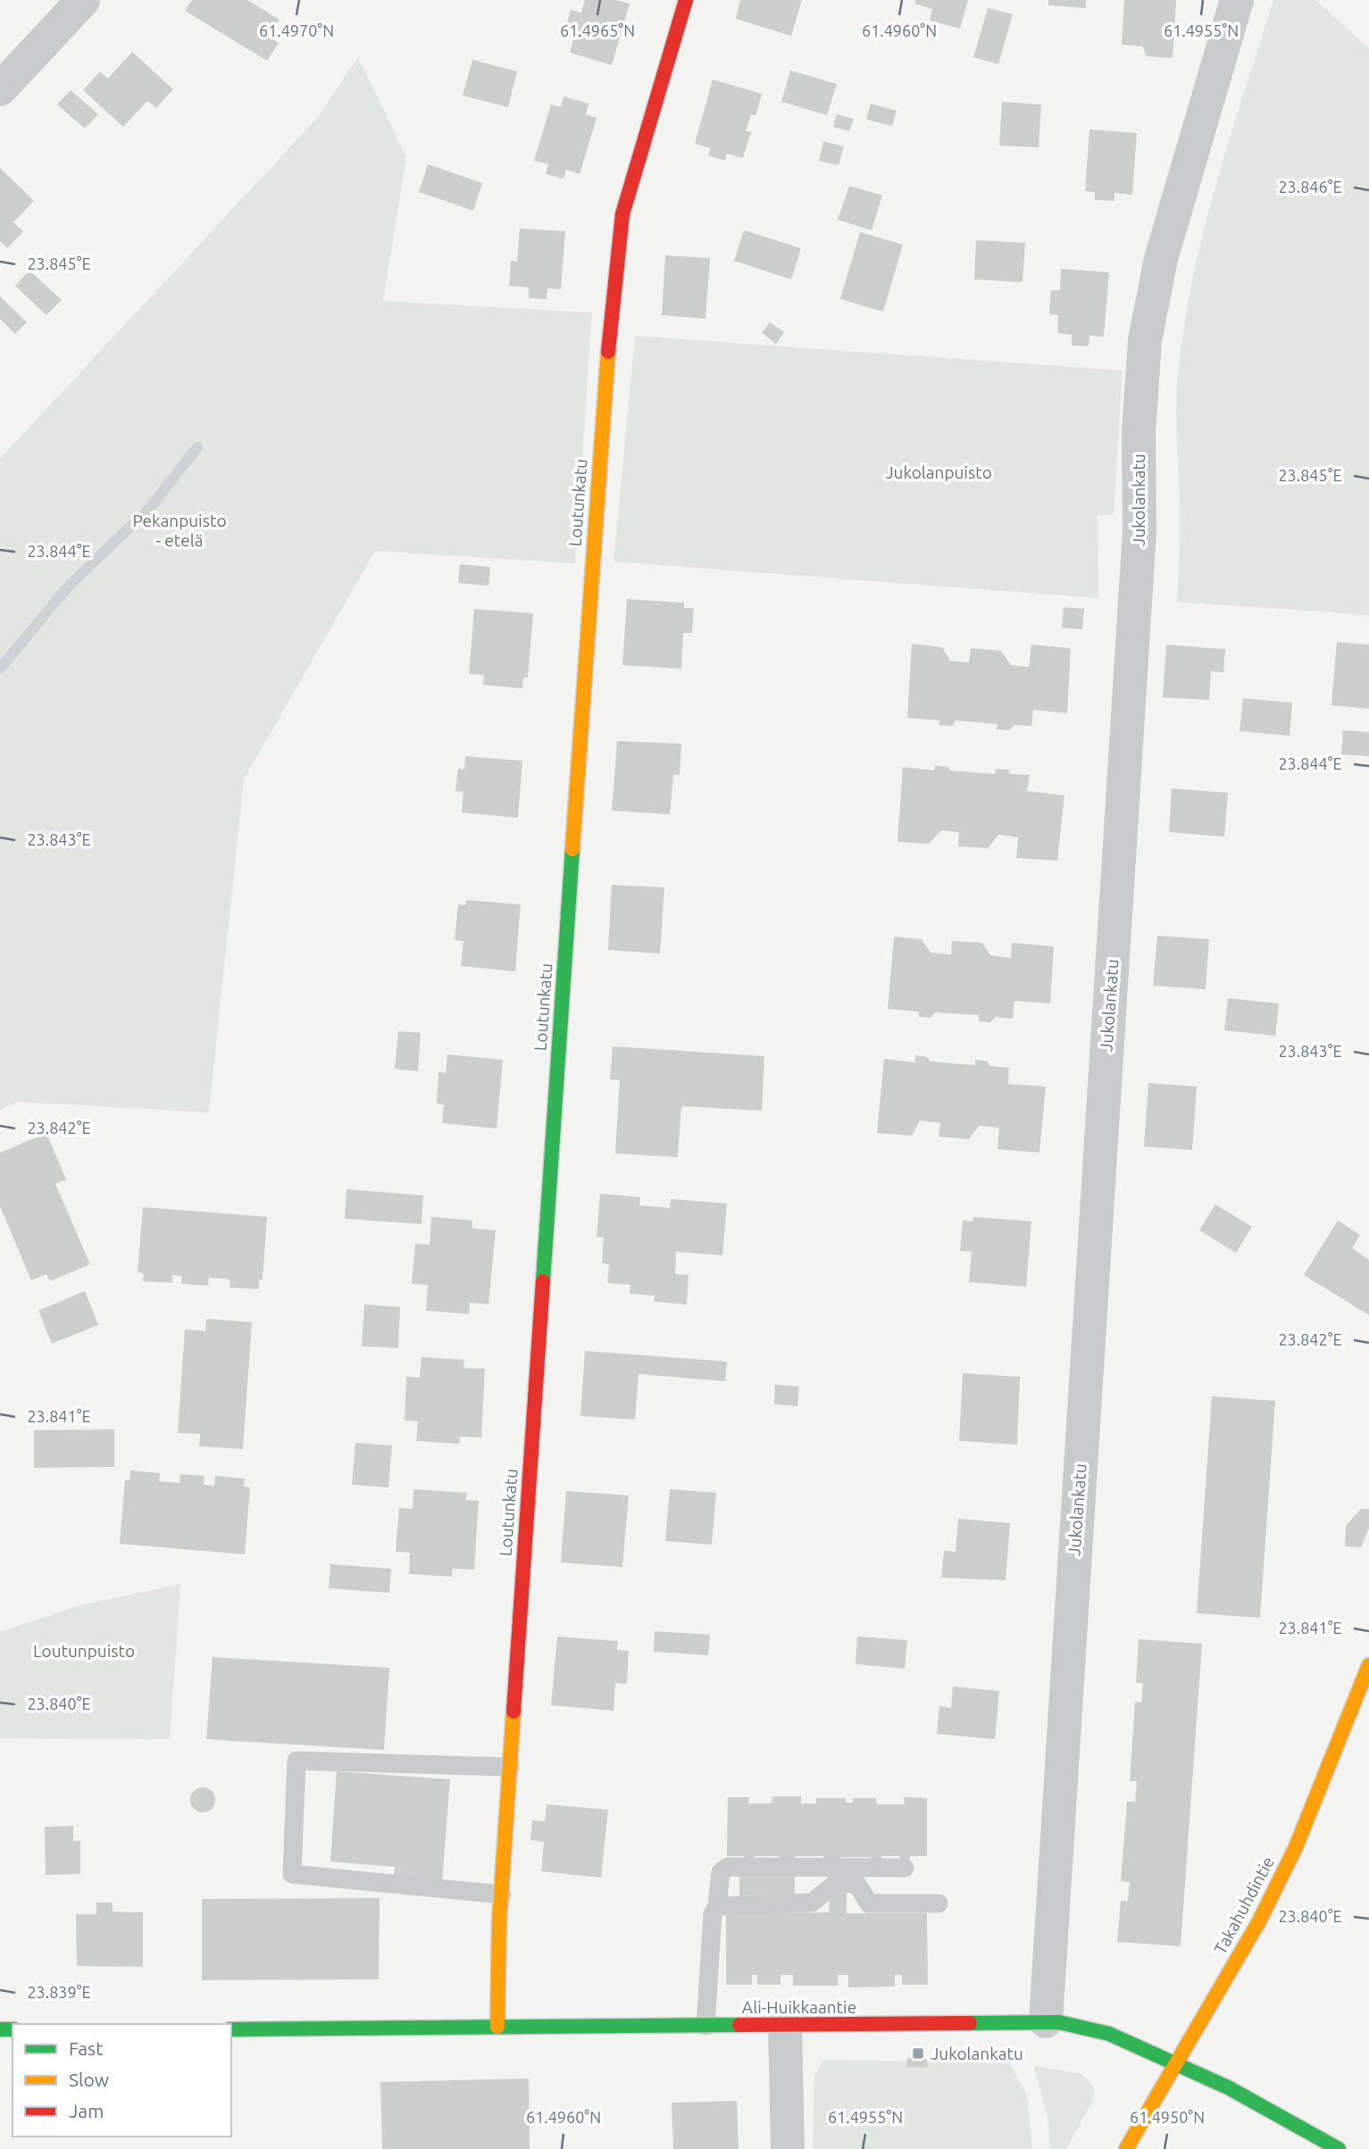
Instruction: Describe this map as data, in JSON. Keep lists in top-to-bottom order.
{
  "streets": {
    "street": [
      "Jukolankatu",
      "Loutunkatu",
      "Takahuhdintie",
      "Ali-Huikkaantie"
    ]
  },
  "crossings": [
    ["Jukolankatu", "Ali-Huikkaantie"],
    ["Loutunkatu", "Ali-Huikkaantie"],
    ["Takahuhdintie", "Ali-Huikkaantie"]
  ],
  "parks": ["Jukolanpuisto", "Pekanpuisto - etelä", "Loutunpuisto"],
  "places": {
    "transit": ["Jukolankatu"]
  },
  "legend": ["Fast", "Slow", "Jam"],
  "coordinates": [
    "61.4970°N",
    "61.4965°N",
    "61.4960°N",
    "61.4955°N",
    "23.846°E",
    "23.845°E",
    "23.844°E",
    "23.843°E",
    "23.842°E",
    "23.841°E",
    "23.840°E",
    "23.839°E",
    "61.4950°N"
  ]
}
